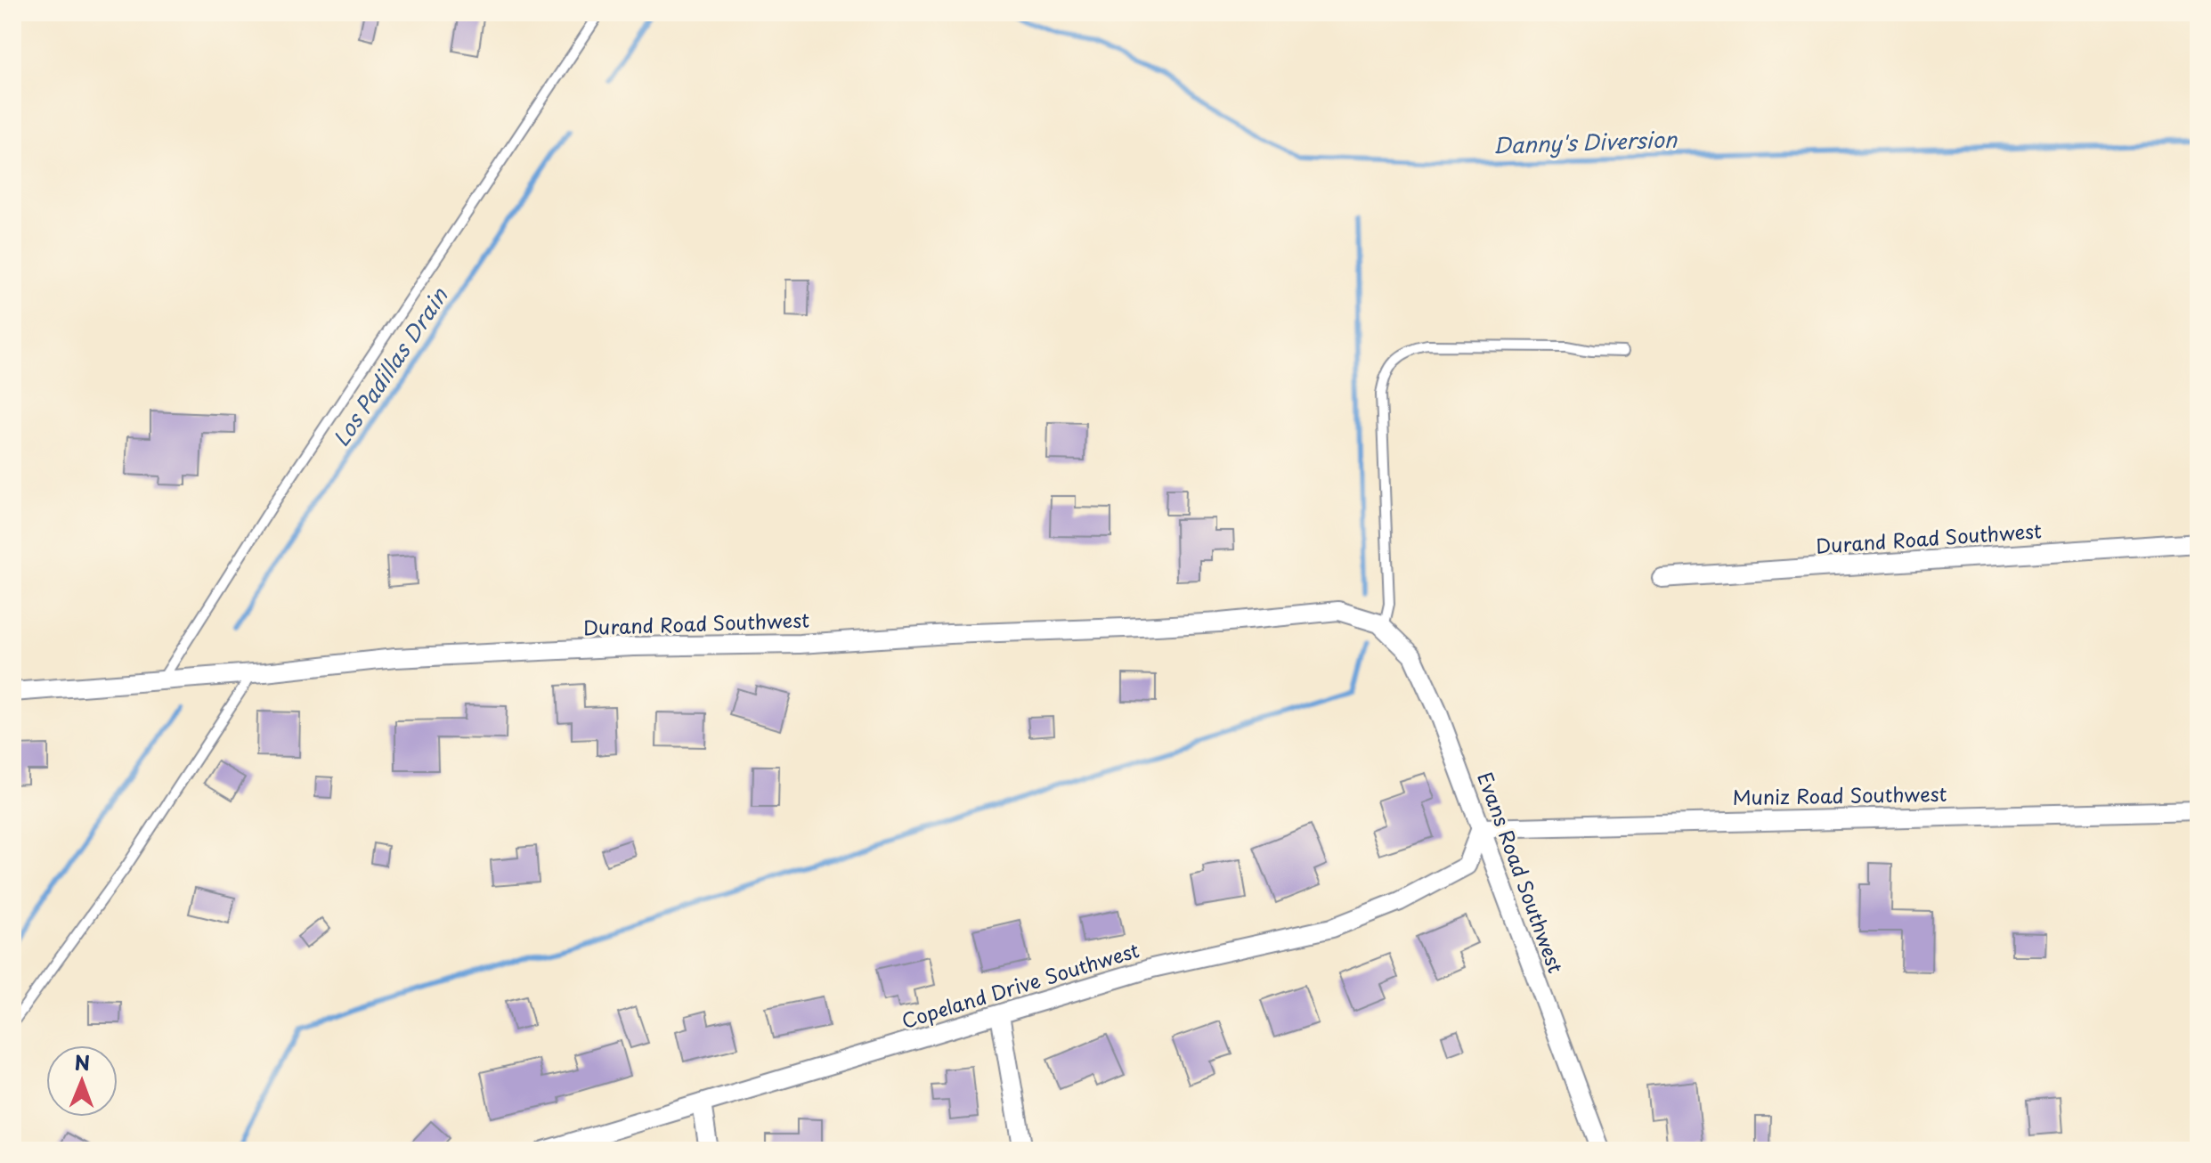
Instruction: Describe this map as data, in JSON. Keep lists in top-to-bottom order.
{
  "streets": {
    "street": [
      "Durand Road Southwest",
      "Muniz Road Southwest",
      "Evans Road Southwest",
      "Copeland Drive Southwest"
    ]
  },
  "crossings": [
    ["Durand Road Southwest", "Evans Road Southwest"],
    ["Muniz Road Southwest", "Evans Road Southwest"],
    ["Muniz Road Southwest", "Copeland Drive Southwest"],
    ["Evans Road Southwest", "Copeland Drive Southwest"]
  ],
  "water": ["Danny's Diversion", "Los Padillas Drain"],
  "north": "top"
}
